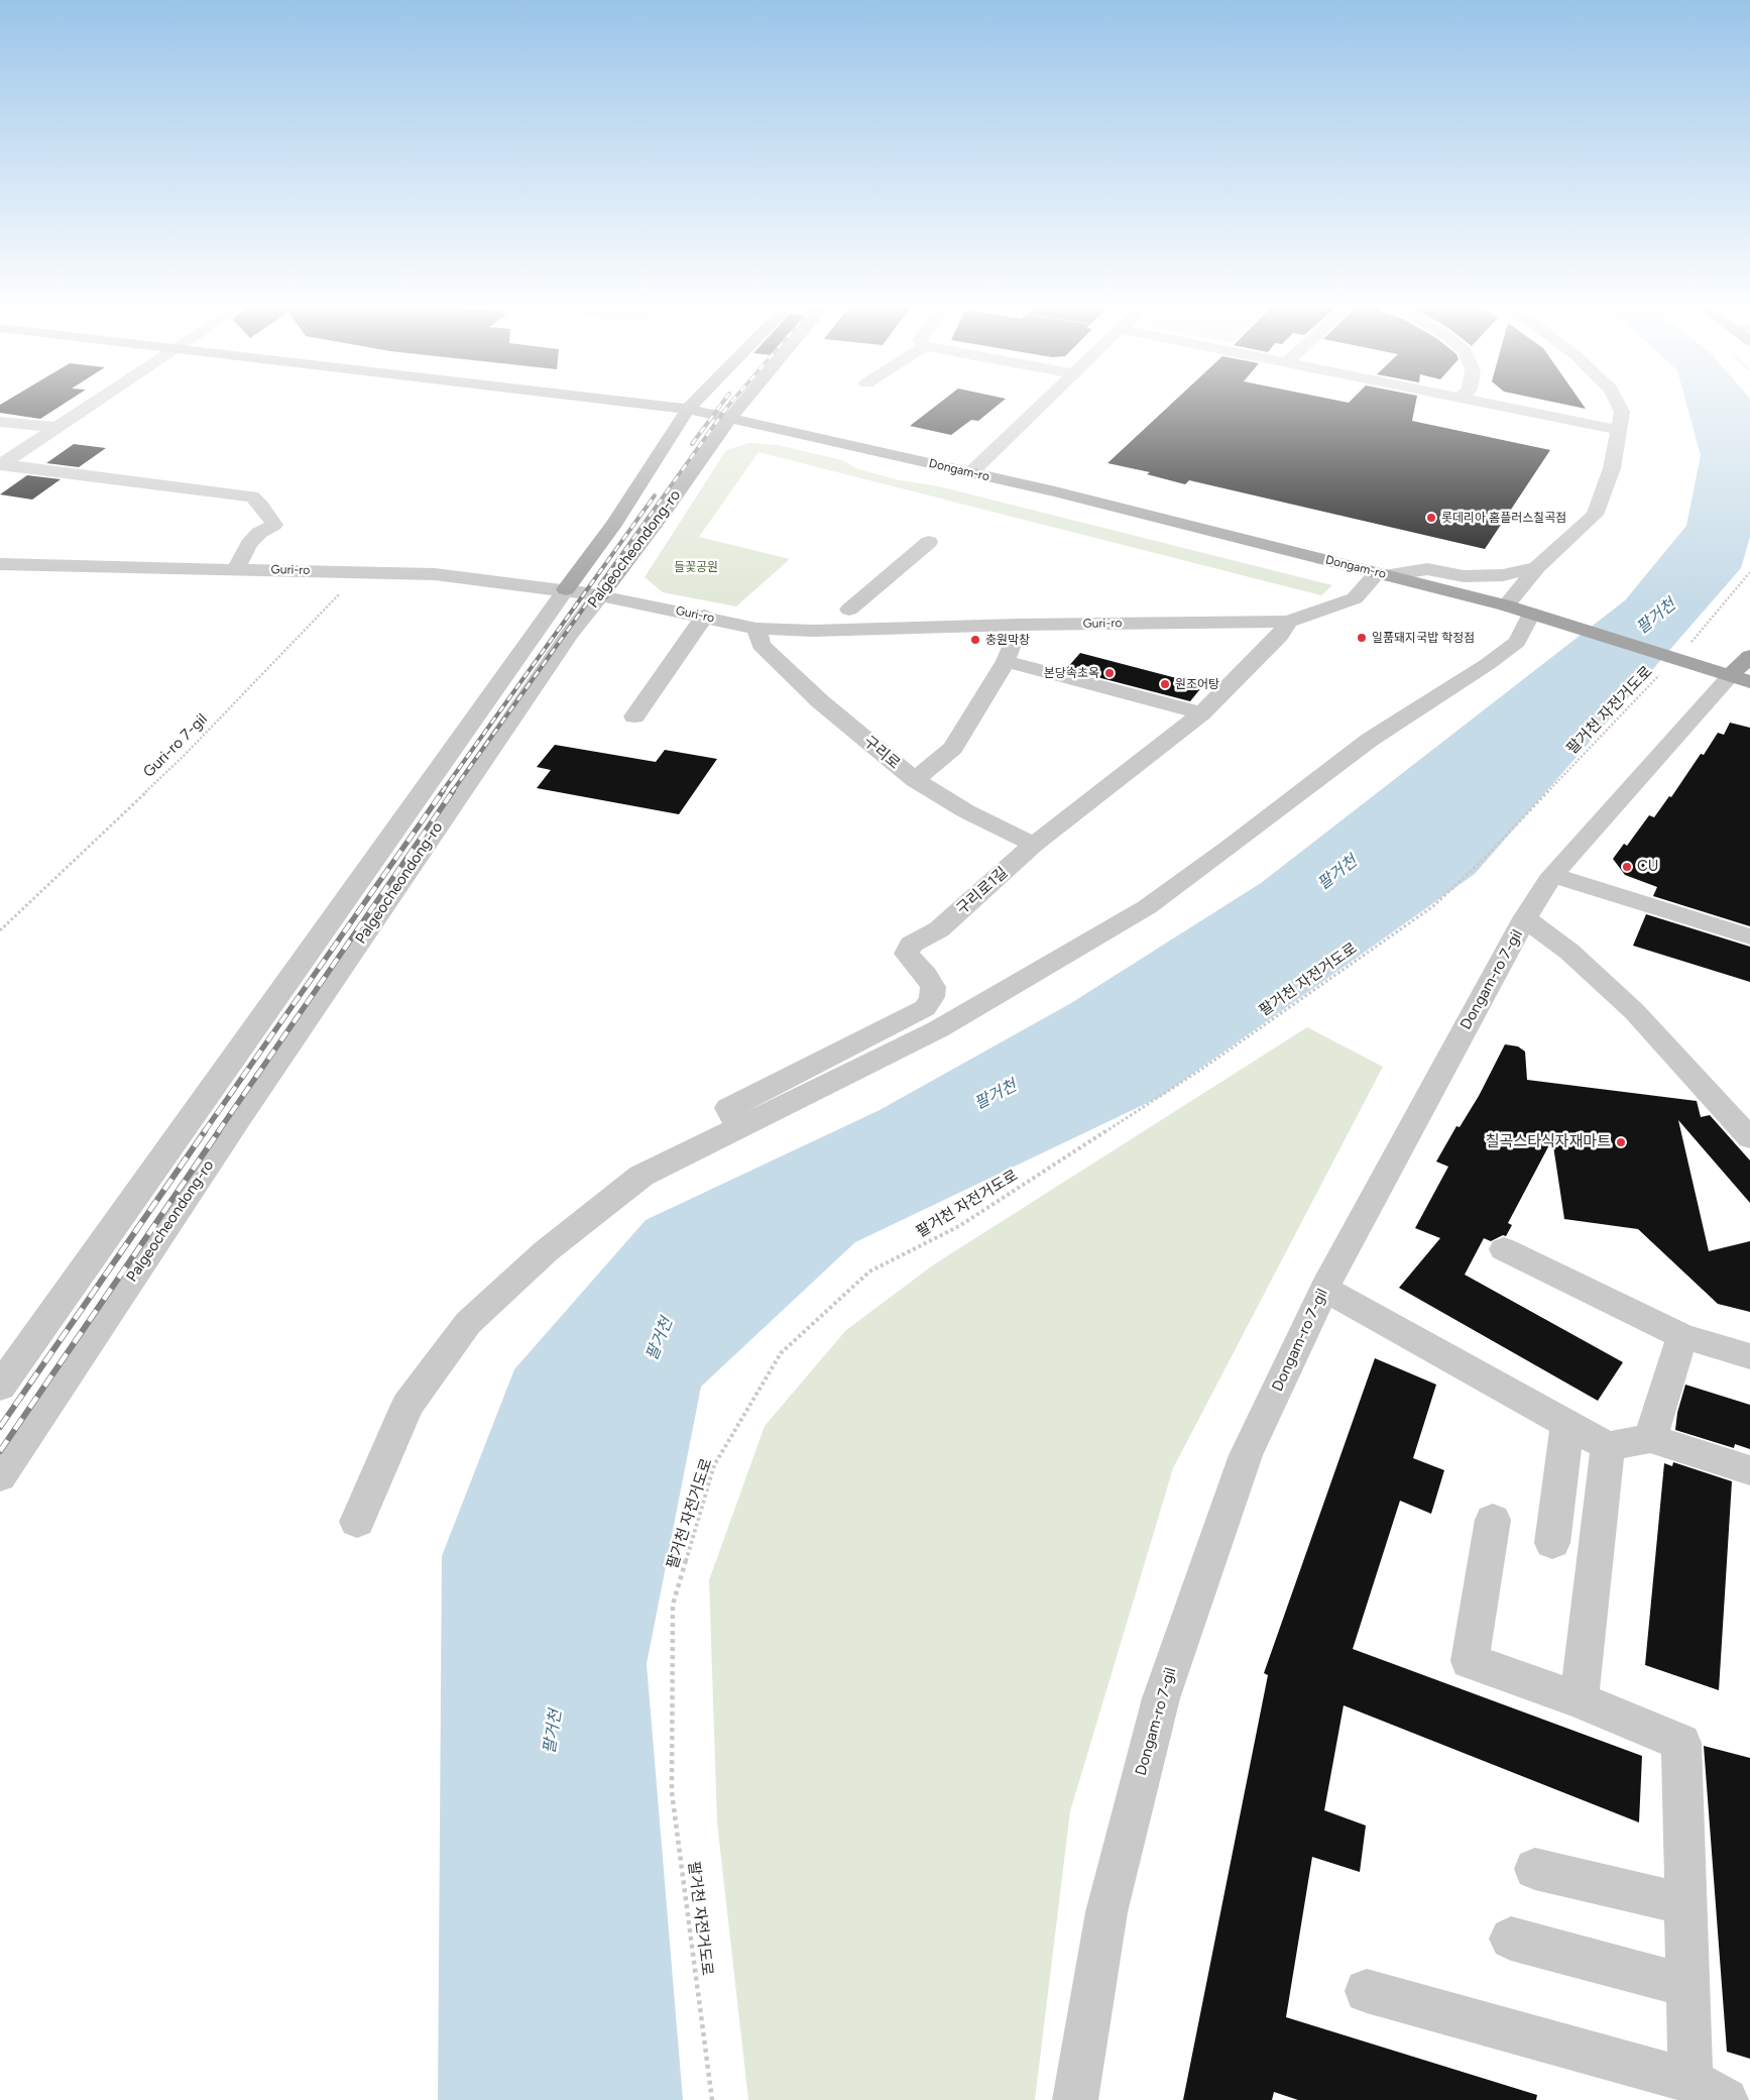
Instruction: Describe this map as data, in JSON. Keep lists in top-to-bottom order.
{
  "streets": {
    "main road": ["Dongam-ro", "Palgeocheondong-ro"],
    "street": [
      "Guri-ro",
      "구리로",
      "구리로1길",
      "Dongam-ro 7-gil"
    ],
    "path": ["팔거천 자전거도로", "Guri-ro 7-gil"]
  },
  "crossings": [
    ["Dongam-ro", "Palgeocheondong-ro"],
    ["Dongam-ro", "Guri-ro"],
    ["Dongam-ro", "Dongam-ro 7-gil"],
    ["Palgeocheondong-ro", "Guri-ro"],
    ["Guri-ro", "Guri-ro 7-gil"],
    ["Guri-ro", "구리로"],
    ["Guri-ro", "구리로1길"],
    ["구리로", "구리로1길"]
  ],
  "water": ["팔거천"],
  "parks": ["들꽃공원"],
  "places": [
    "롯데리아 홈플러스칠곡점",
    "일품돼지국밥 학정점",
    "충원막창",
    "본당속초옥",
    "원조어탕",
    "CU",
    "칠곡스타식자재마트"
  ]
}
